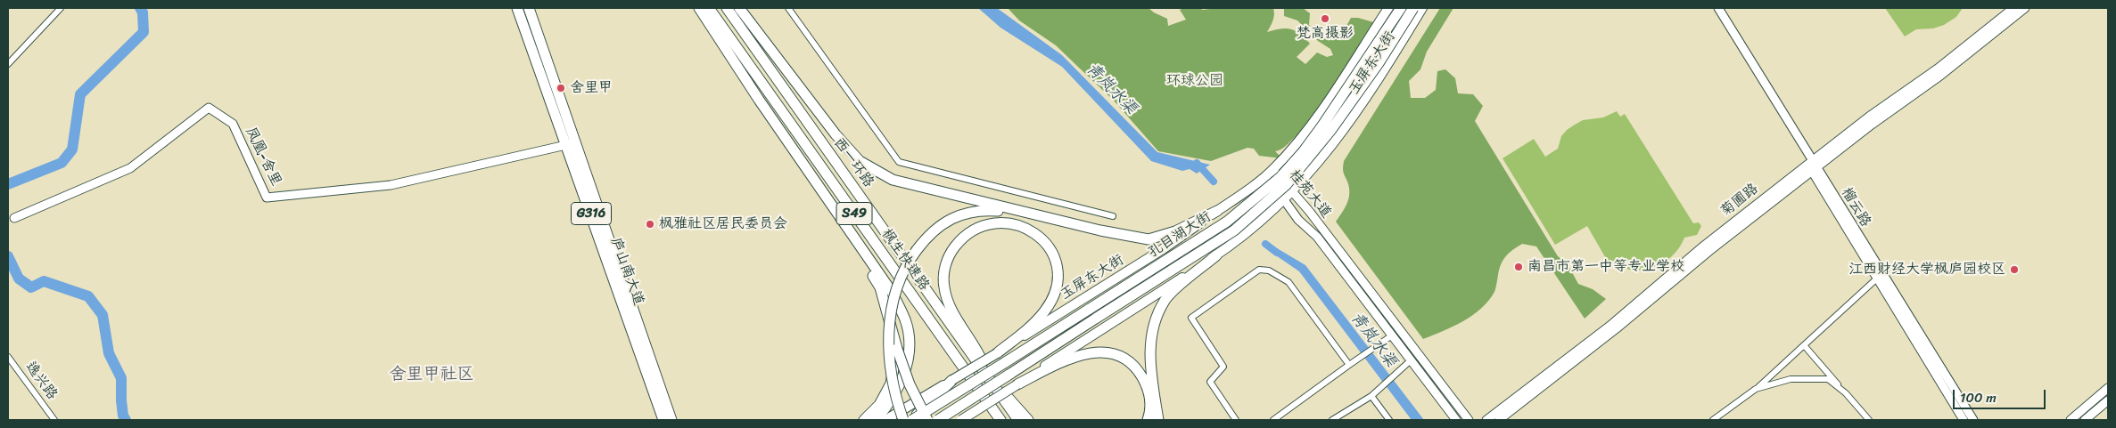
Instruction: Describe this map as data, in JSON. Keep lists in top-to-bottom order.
{
  "streets": {
    "highway": [
      "西一环路",
      "G316",
      "S49",
      "孔目湖大街",
      "枫生快速路",
      "庐山南大道"
    ],
    "main road": ["玉屏东大街"],
    "street": [
      "凤凰-舍里",
      "桂苑大道",
      "菊圃路",
      "榴云路",
      "逸兴路"
    ]
  },
  "crossings": [
    ["玉屏东大街", "桂苑大道"],
    ["凤凰-舍里", "庐山南大道"],
    ["西一环路", "S49"],
    ["菊圃路", "榴云路"]
  ],
  "districts": ["舍里甲社区"],
  "water": ["青岚水渠"],
  "parks": ["环球公园"],
  "places": [
    "梵高摄影",
    "舍里甲",
    "枫雅社区居民委员会",
    "南昌市第一中等专业学校",
    "江西财经大学枫庐园校区"
  ],
  "scale_bar": "100 m"
}
